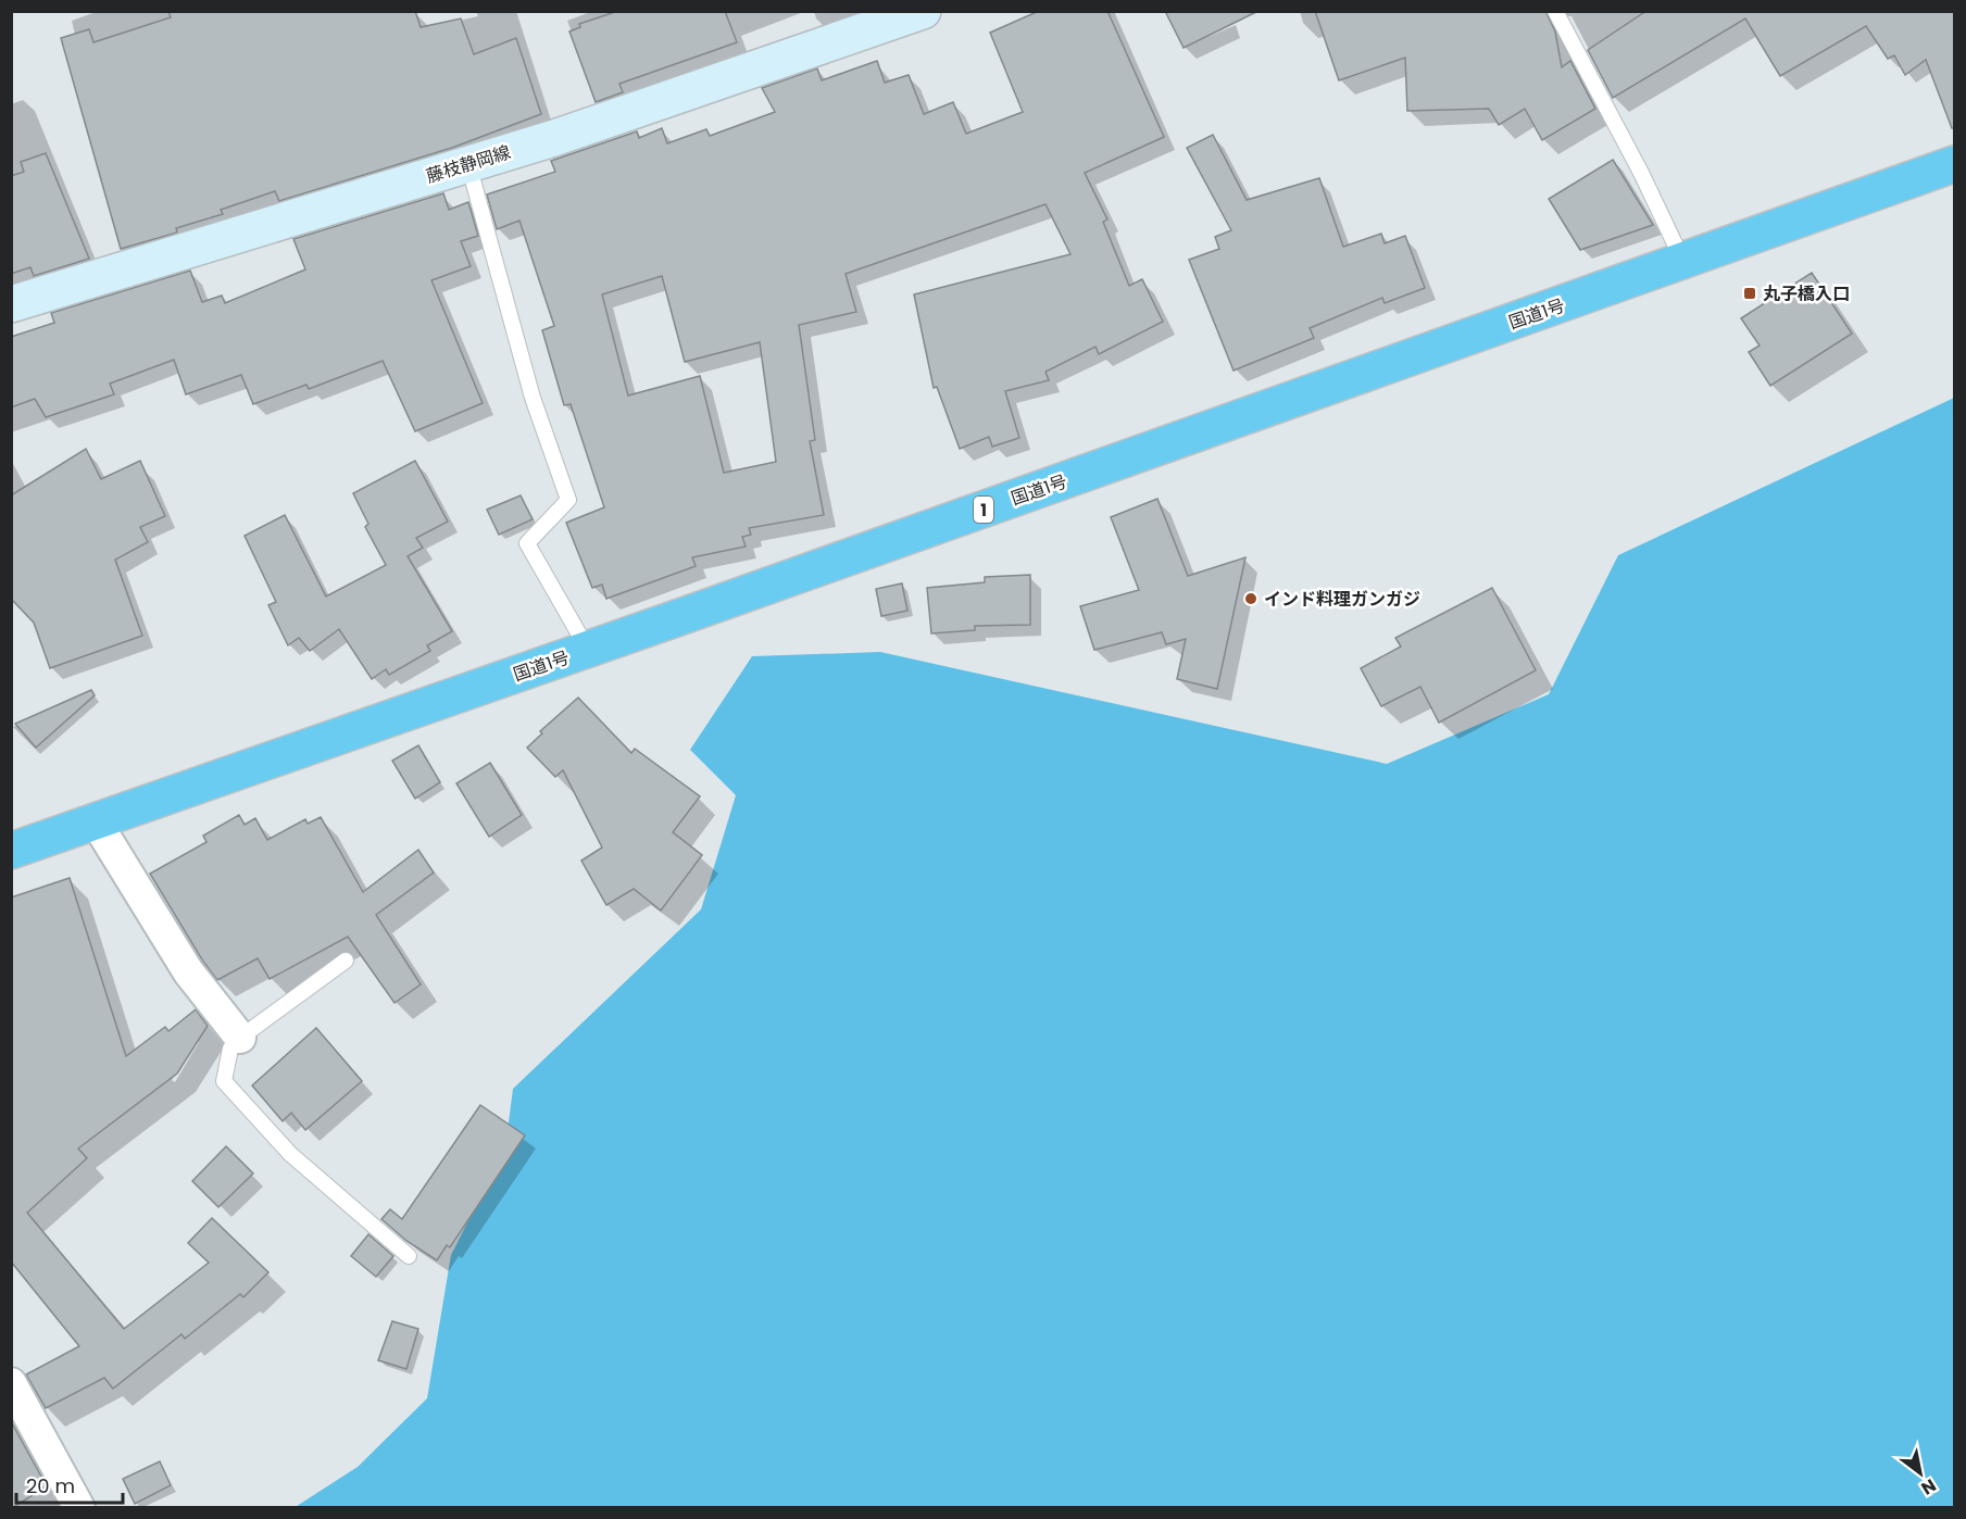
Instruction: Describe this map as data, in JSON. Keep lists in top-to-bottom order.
{
  "streets": {
    "highway": ["国道1号", "1"],
    "main road": ["藤枝静岡線"]
  },
  "places": {
    "transit": ["丸子橋入口"],
    "other": ["インド料理ガンガジ"]
  },
  "scale_bar": "20 m",
  "north": "bottom right"
}
